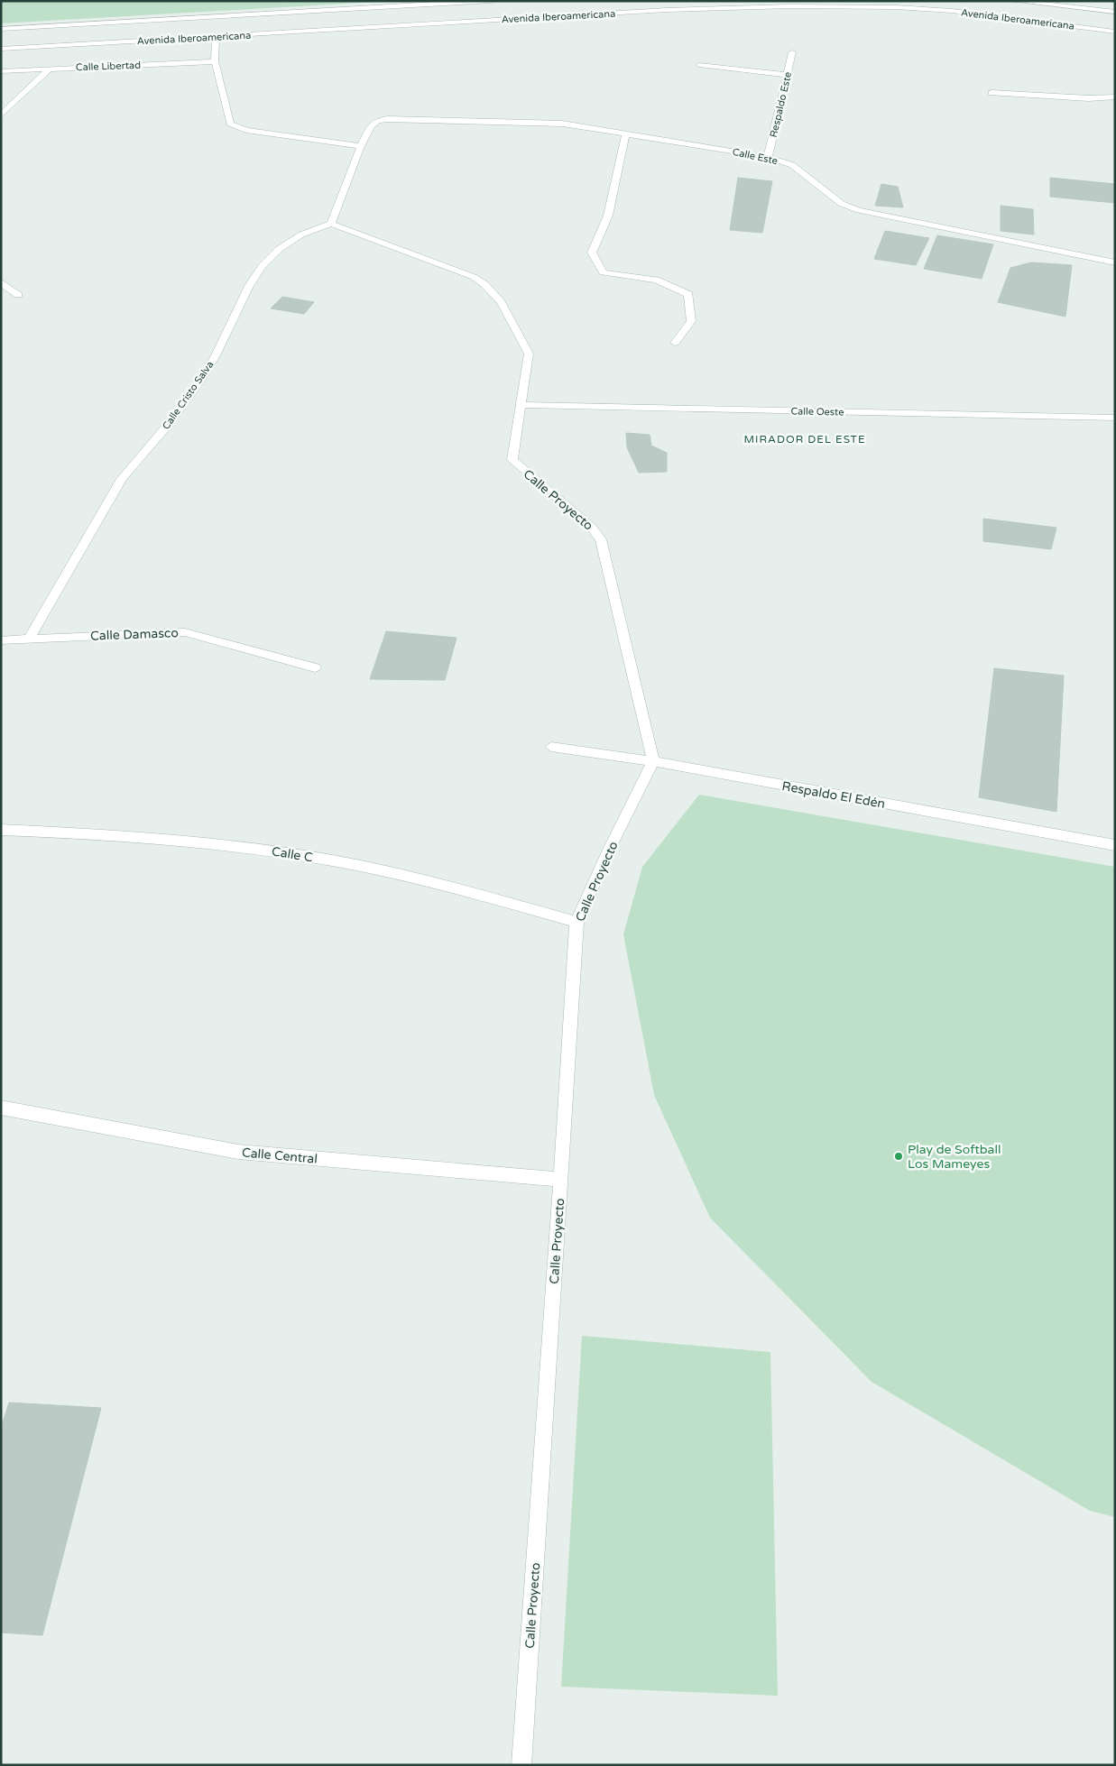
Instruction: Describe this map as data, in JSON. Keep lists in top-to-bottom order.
{
  "streets": {
    "street": [
      "Avenida Iberoamericana",
      "Calle Libertad",
      "Respaldo Este",
      "Calle Este",
      "Calle Cristo Salva",
      "Calle Oeste",
      "Calle Proyecto",
      "Calle Damasco",
      "Respaldo El Edén",
      "Calle C",
      "Calle Central"
    ]
  },
  "crossings": [
    ["Respaldo Este", "Calle Este"],
    ["Calle Cristo Salva", "Calle Proyecto"],
    ["Calle Cristo Salva", "Calle Damasco"],
    ["Calle Oeste", "Calle Proyecto"],
    ["Calle Proyecto", "Respaldo El Edén"],
    ["Calle Proyecto", "Calle C"],
    ["Calle Proyecto", "Calle Central"]
  ],
  "districts": ["MIRADOR DEL ESTE"],
  "places": ["Play de Softball Los Mameyes"]
}
